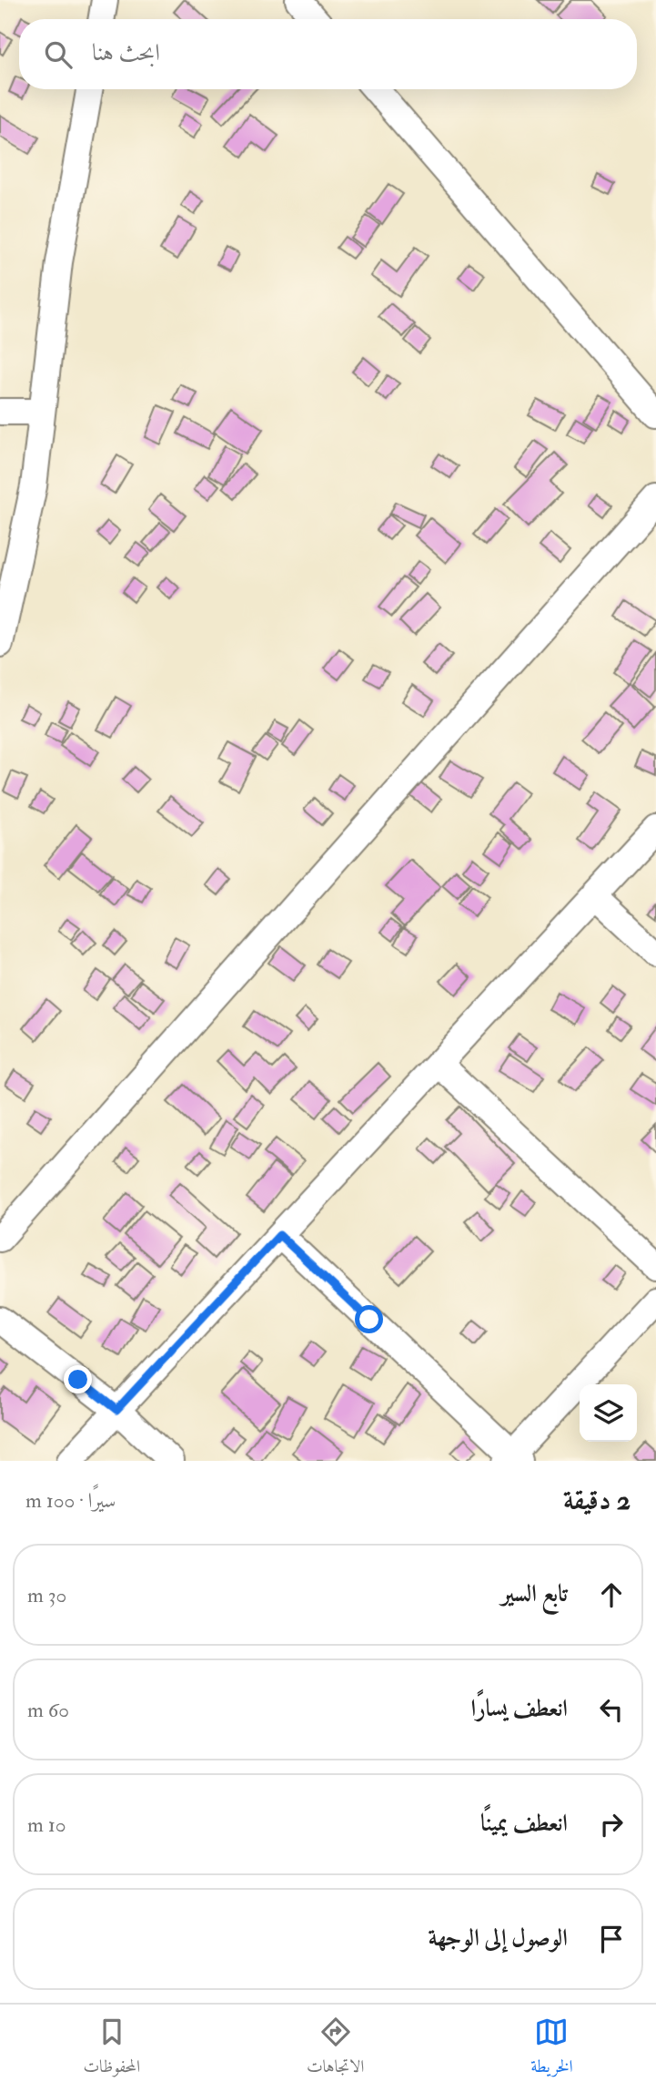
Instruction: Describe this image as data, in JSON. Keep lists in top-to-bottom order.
{
  "page": {
    "search": "ابحث هنا",
    "heading": ["2 دقيقة", "سيرًا · 100 m"],
    "list": [
      ["تابع السير", "30 m"],
      ["انعطف يسارًا", "60 m"],
      ["انعطف يمينًا", "10 m"],
      "الوصول إلى الوجهة"
    ],
    "nav": ["الخريطة", "الاتجاهات", "المحفوظات"]
  }
}
